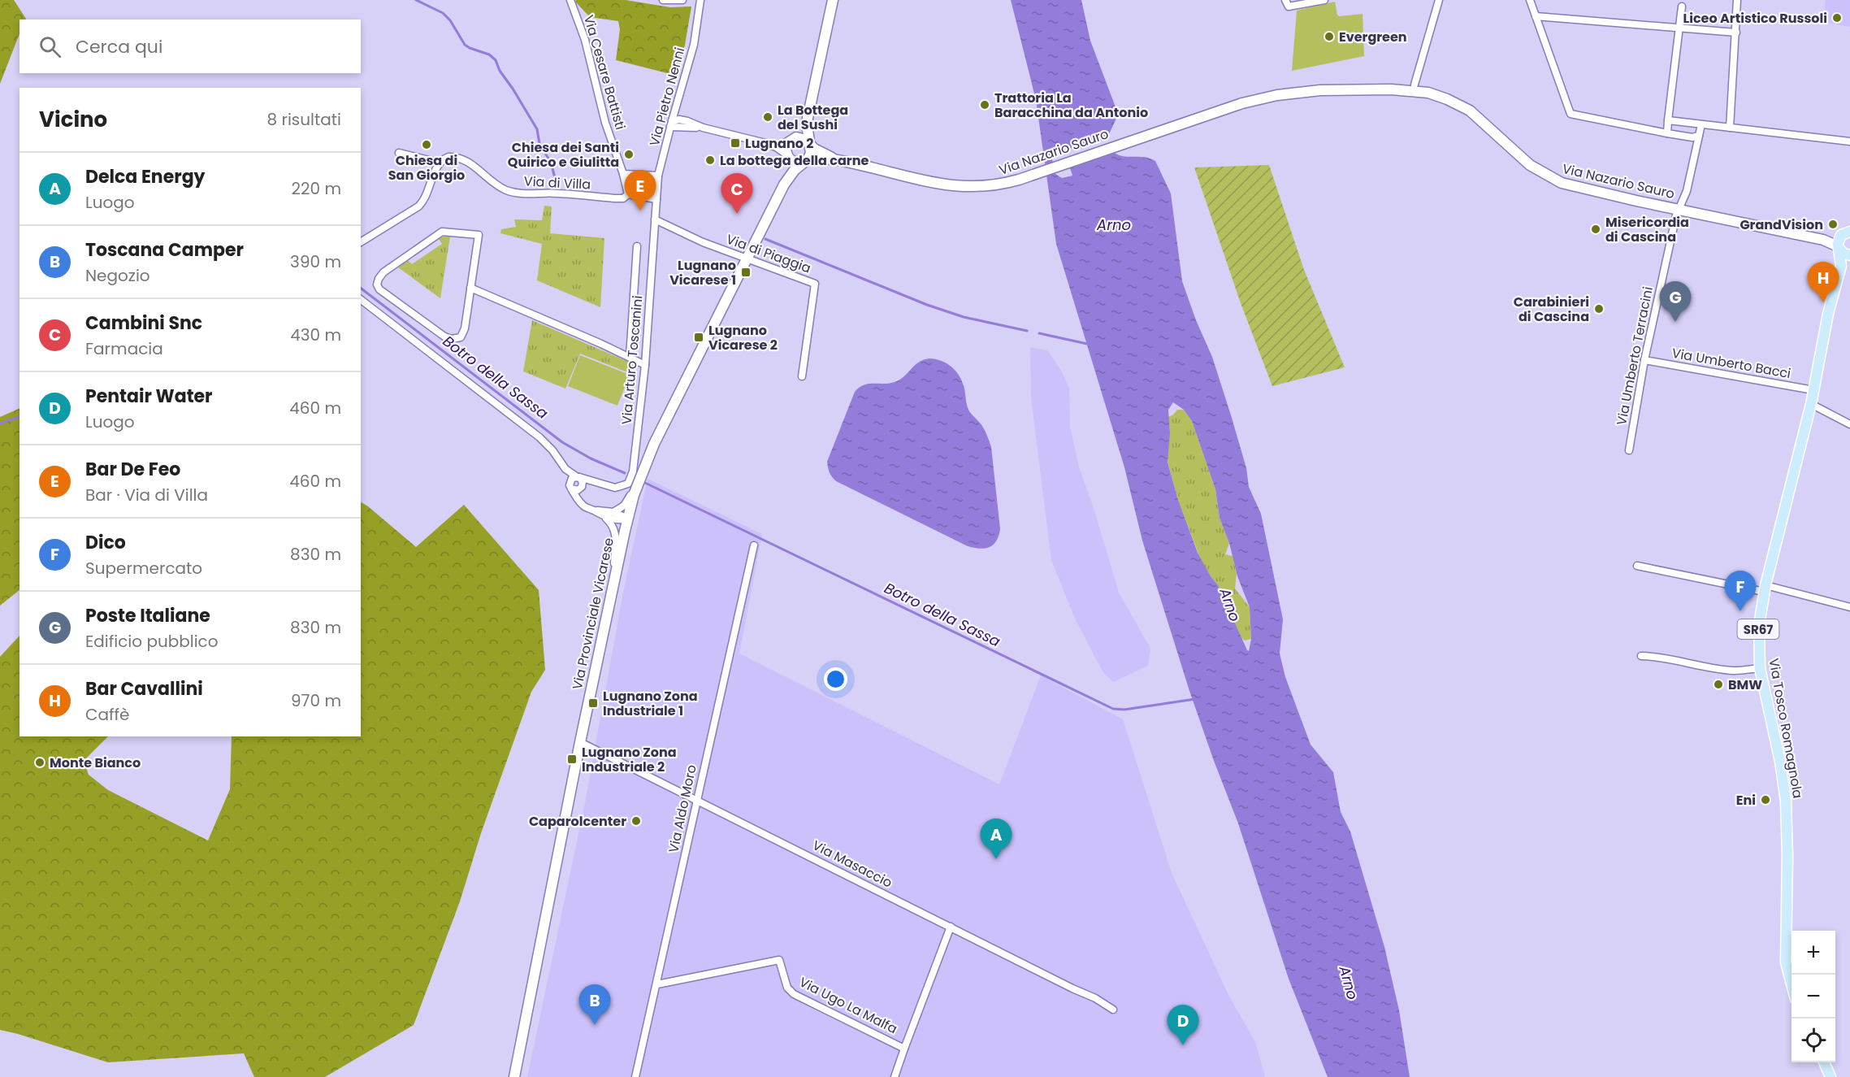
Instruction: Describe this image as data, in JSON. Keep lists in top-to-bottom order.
{
  "streets": {
    "main road": [
      "Via Nazario Sauro",
      "Via Provinciale Vicarese",
      "SR67",
      "Via Tosco Romagnola"
    ],
    "street": [
      "Via Cesare Battisti",
      "Via Pietro Nenni",
      "Via di Villa",
      "Via di Piaggia",
      "Via Umberto Terracini",
      "Via Arturo Toscanini",
      "Via Umberto Bacci",
      "Via Aldo Moro",
      "Via Masaccio",
      "Via Ugo La Malfa"
    ]
  },
  "crossings": [
    ["Via Cesare Battisti", "Via di Villa"],
    ["Via Pietro Nenni", "Via di Villa"],
    ["Via Pietro Nenni", "Via Arturo Toscanini"],
    ["Via Nazario Sauro", "Via Umberto Terracini"],
    ["Via Nazario Sauro", "Via Provinciale Vicarese"],
    ["Via Nazario Sauro", "Via Tosco Romagnola"],
    ["Via di Villa", "Via Arturo Toscanini"],
    ["Via di Piaggia", "Via Arturo Toscanini"],
    ["Via di Piaggia", "Via Provinciale Vicarese"],
    ["Via Umberto Terracini", "Via Umberto Bacci"],
    ["Via Umberto Bacci", "Via Tosco Romagnola"],
    ["Via Provinciale Vicarese", "Via Masaccio"],
    ["Via Aldo Moro", "Via Masaccio"],
    ["Via Aldo Moro", "Via Ugo La Malfa"],
    ["Via Masaccio", "Via Ugo La Malfa"]
  ],
  "water": ["Arno", "Botro della Sassa"],
  "places": {
    "other": [
      "Liceo Artistico Russoli",
      "Evergreen",
      "Trattoria La Baracchina da Antonio",
      "La Bottega del Sushi",
      "Chiesa di San Giorgio",
      "Chiesa dei Santi Quirico e Giulitta",
      "La bottega della carne",
      "GrandVision",
      "Misericordia di Cascina",
      "Carabinieri di Cascina",
      "BMW",
      "Monte Bianco",
      "Eni",
      "Caparolcenter"
    ],
    "transit": [
      "Lugnano 2",
      "Lugnano Vicarese 1",
      "Lugnano Vicarese 2",
      "Lugnano Zona Industriale 1",
      "Lugnano Zona Industriale 2"
    ]
  },
  "page": {
    "search": "Cerca qui",
    "heading": ["Vicino", "8 risultati"],
    "list": [
      {
        "mark": "A",
        "name": "Delca Energy",
        "note": "Luogo",
        "value": "220 m"
      },
      {
        "mark": "B",
        "name": "Toscana Camper",
        "note": "Negozio",
        "value": "390 m"
      },
      {
        "mark": "C",
        "name": "Cambini Snc",
        "note": "Farmacia",
        "value": "430 m"
      },
      {
        "mark": "D",
        "name": "Pentair Water",
        "note": "Luogo",
        "value": "460 m"
      },
      {
        "mark": "E",
        "name": "Bar De Feo",
        "note": "Bar · Via di Villa",
        "value": "460 m"
      },
      {
        "mark": "F",
        "name": "Dico",
        "note": "Supermercato",
        "value": "830 m"
      },
      {
        "mark": "G",
        "name": "Poste Italiane",
        "note": "Edificio pubblico",
        "value": "830 m"
      },
      {
        "mark": "H",
        "name": "Bar Cavallini",
        "note": "Caffè",
        "value": "970 m"
      }
    ],
    "pins": [
      "E",
      "C",
      "H",
      "G",
      "F",
      "A",
      "B",
      "D"
    ],
    "map_buttons": ["+", "−"]
  }
}
